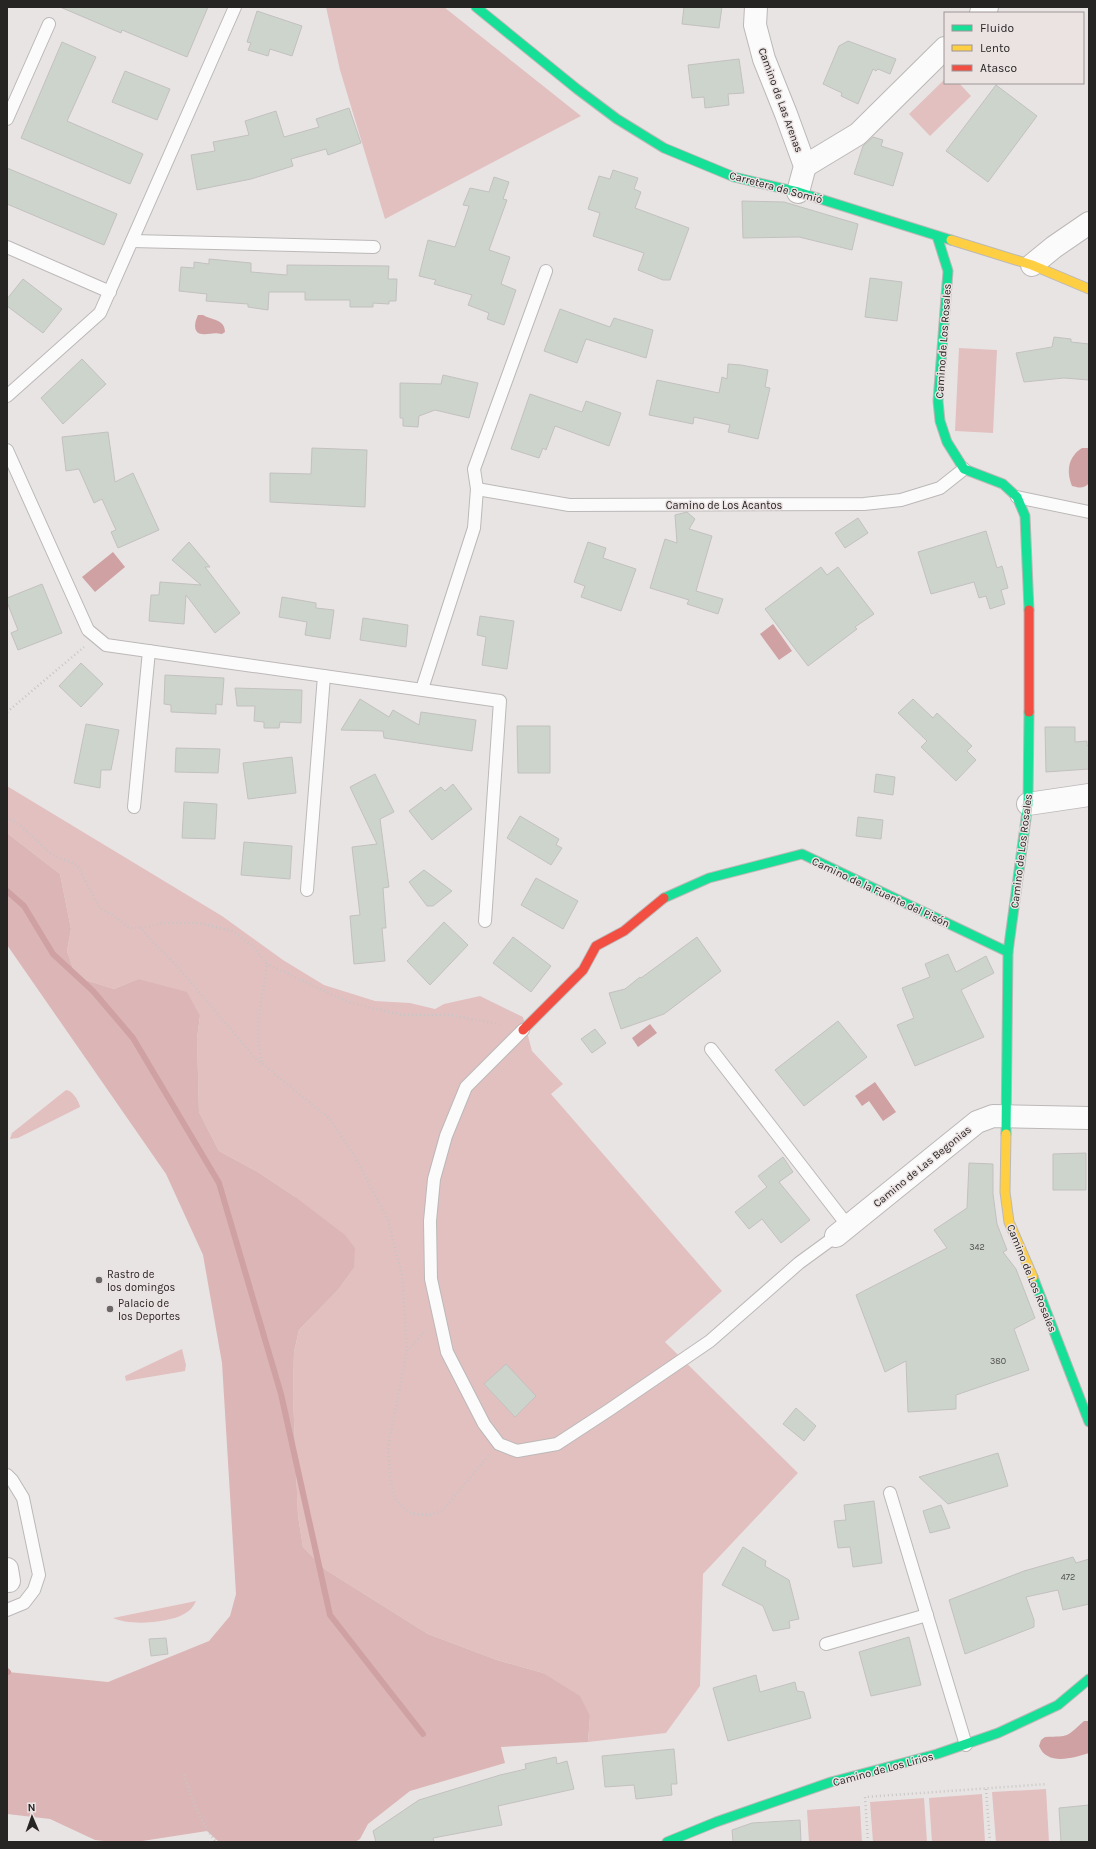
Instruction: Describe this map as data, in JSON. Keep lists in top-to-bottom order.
{
  "streets": {
    "street": [
      "Camino de Las Arenas",
      "Carretera de Somió",
      "Camino de Los Rosales",
      "Camino de la Fuente del Pisón",
      "Camino de Las Begonias",
      "Camino de Los Lirios"
    ],
    "lane": ["Camino de Los Acantos"]
  },
  "crossings": [
    ["Camino de Las Arenas", "Carretera de Somió"],
    ["Carretera de Somió", "Camino de Los Rosales"],
    ["Camino de Los Rosales", "Camino de Los Acantos"],
    ["Camino de Los Rosales", "Camino de la Fuente del Pisón"],
    ["Camino de Los Rosales", "Camino de Las Begonias"]
  ],
  "places": ["Rastro de los domingos", "Palacio de los Deportes"],
  "house_numbers": ["342", "380", "472"],
  "legend": ["Fluido", "Lento", "Atasco"],
  "north": "top"
}
